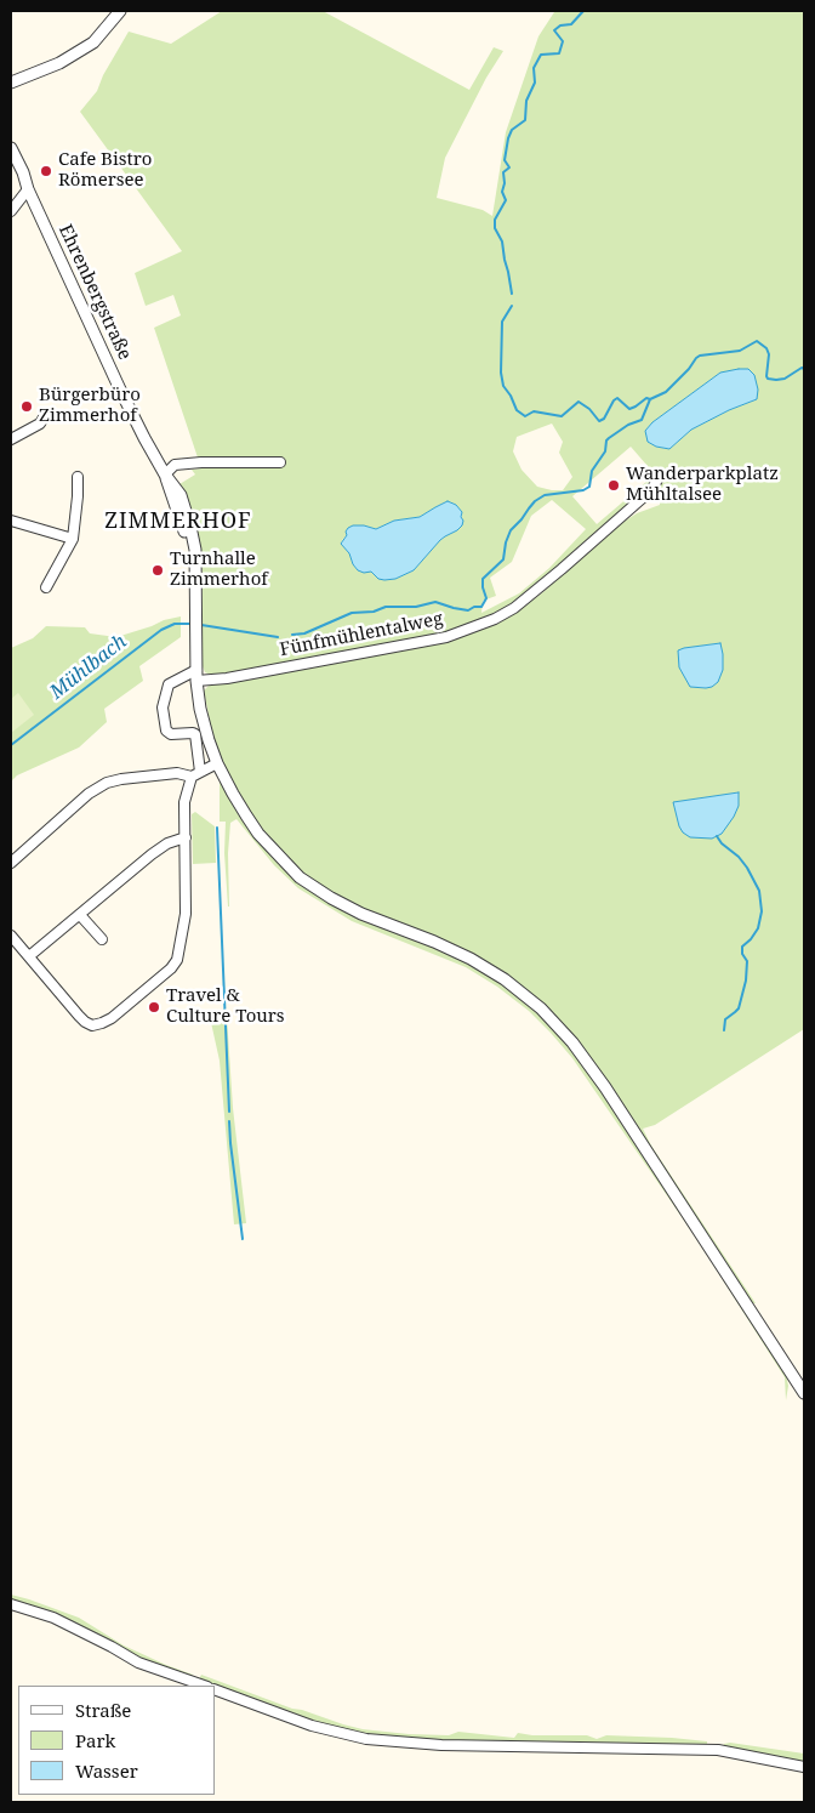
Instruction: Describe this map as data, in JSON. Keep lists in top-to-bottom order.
{
  "streets": {
    "street": ["Ehrenbergstraße", "Fünfmühlentalweg"]
  },
  "crossings": [
    ["Ehrenbergstraße", "Fünfmühlentalweg"]
  ],
  "districts": ["ZIMMERHOF"],
  "water": ["Mühlbach"],
  "places": [
    "Cafe Bistro Römersee",
    "Bürgerbüro Zimmerhof",
    "Wanderparkplatz Mühltalsee",
    "Turnhalle Zimmerhof",
    "Travel & Culture Tours"
  ],
  "legend": ["Straße", "Park", "Wasser"]
}
